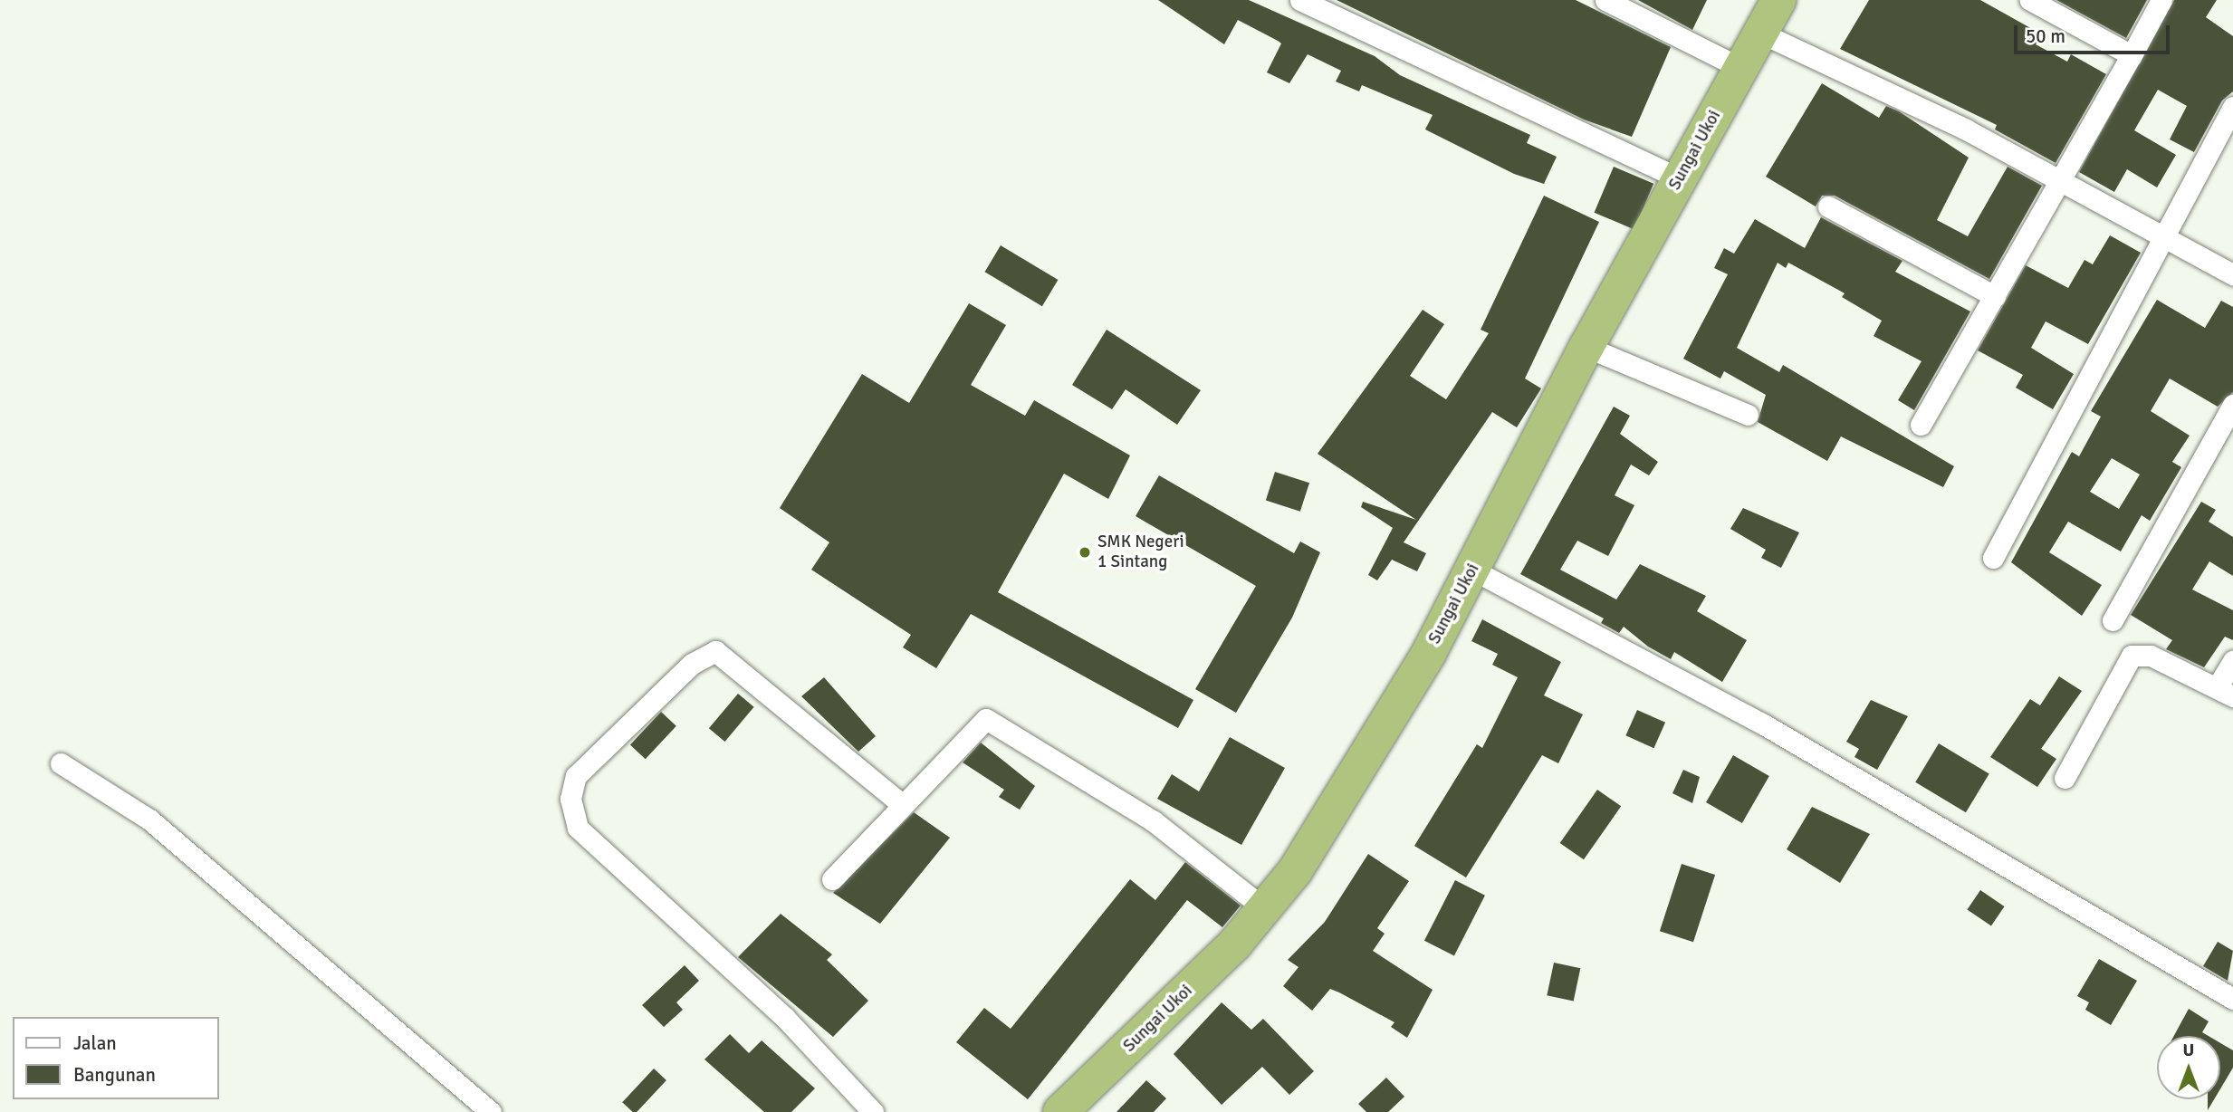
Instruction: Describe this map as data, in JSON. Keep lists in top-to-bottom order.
{
  "streets": {
    "highway": ["Sungai Ukoi"]
  },
  "places": ["SMK Negeri 1 Sintang"],
  "legend": ["Jalan", "Bangunan"],
  "scale_bar": "50 m",
  "north": "top"
}
